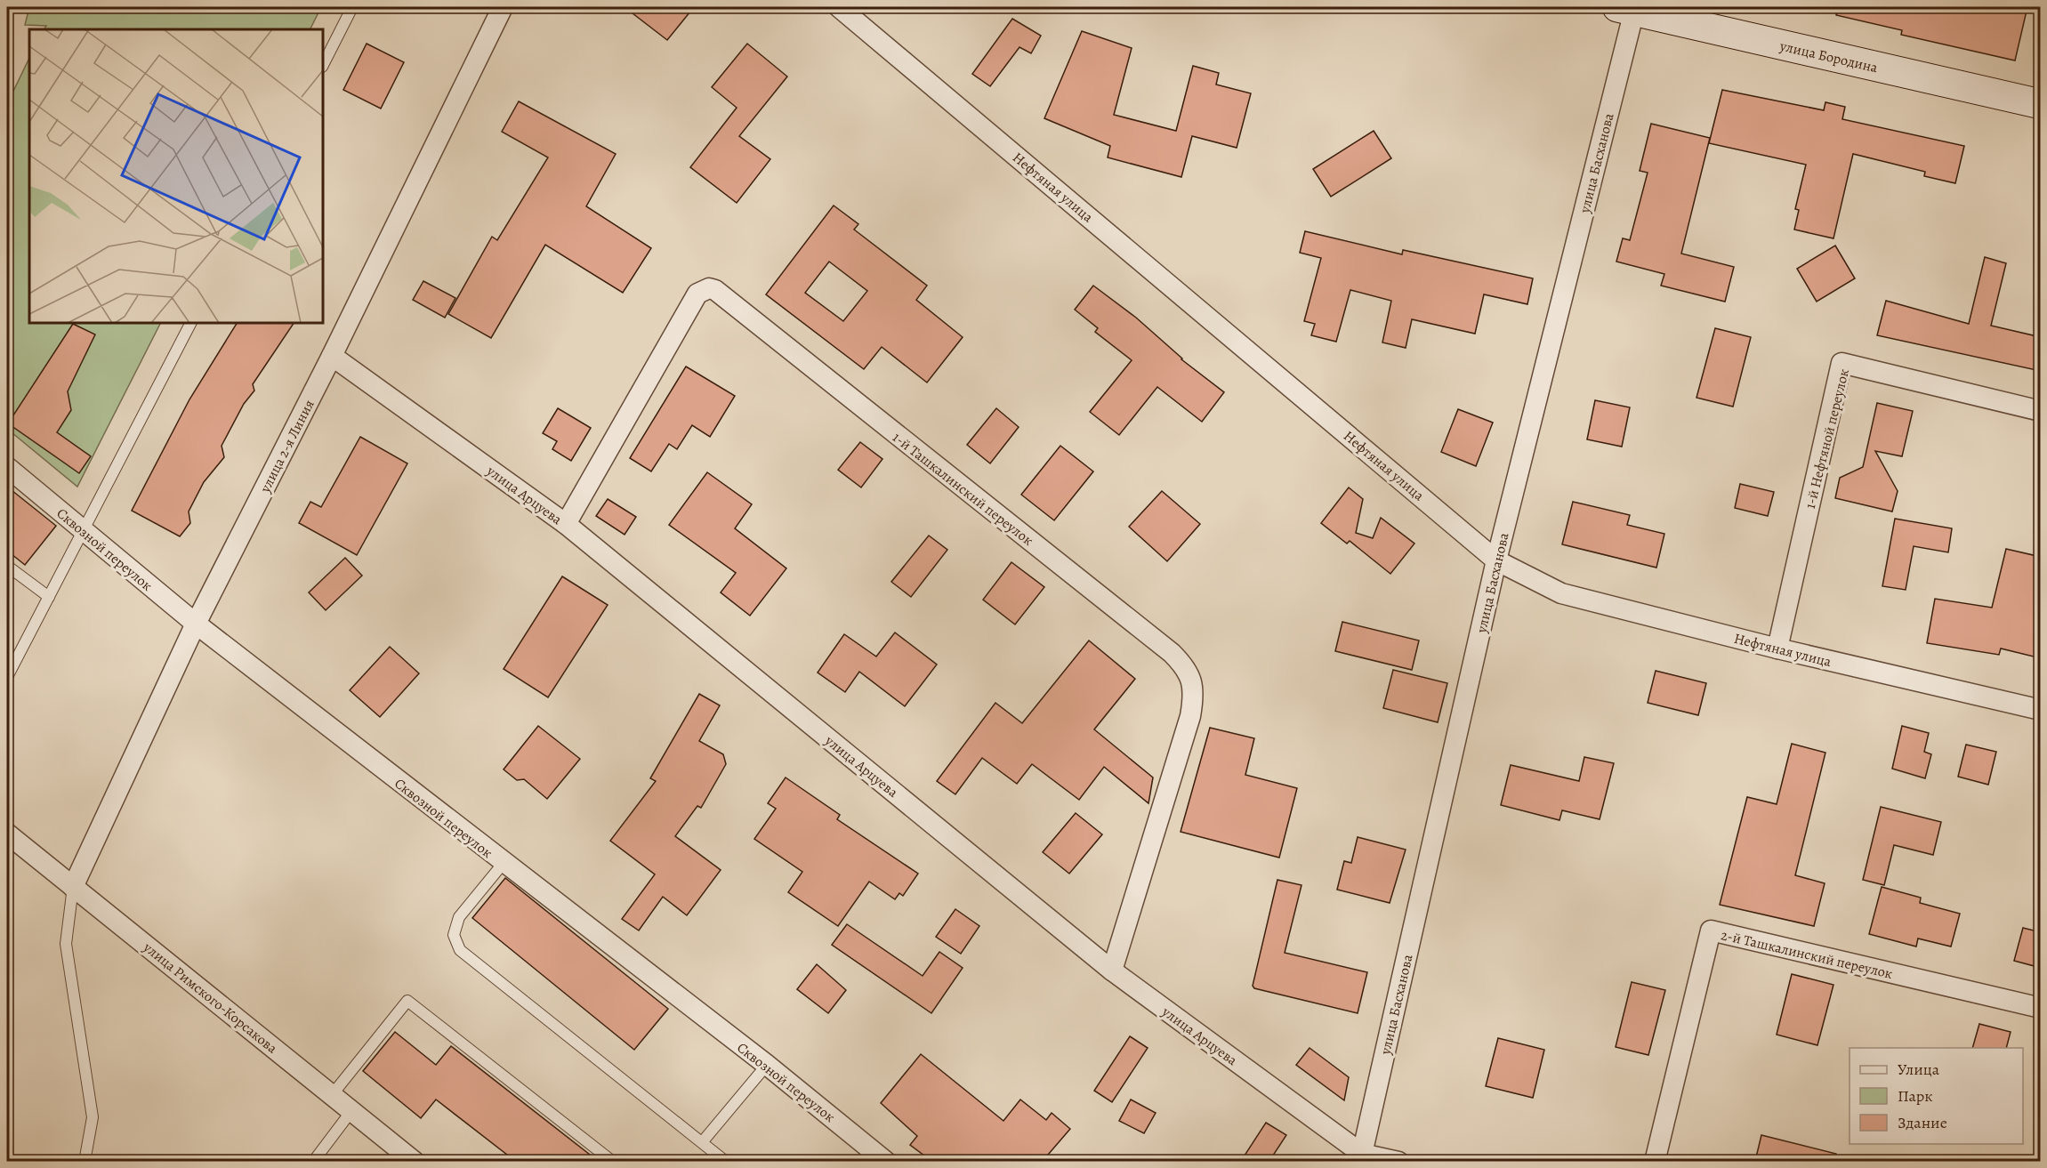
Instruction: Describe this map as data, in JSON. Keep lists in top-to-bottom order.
{
  "streets": {
    "street": [
      "улица Бородина",
      "улица Басханова",
      "Нефтяная улица",
      "1-й Нефтяной переулок",
      "улица 2-я Линия",
      "1-й Ташкалинский переулок",
      "улица Арцуева",
      "Сквозной переулок",
      "2-й Ташкалинский переулок",
      "улица Римского-Корсакова"
    ]
  },
  "crossings": [
    ["улица Бородина", "улица Басханова"],
    ["улица Басханова", "Нефтяная улица"],
    ["улица Басханова", "улица Арцуева"],
    ["Нефтяная улица", "1-й Нефтяной переулок"],
    ["улица 2-я Линия", "улица Арцуева"],
    ["улица 2-я Линия", "Сквозной переулок"],
    ["улица 2-я Линия", "улица Римского-Корсакова"],
    ["1-й Ташкалинский переулок", "улица Арцуева"]
  ],
  "legend": ["Улица", "Парк", "Здание"]
}
